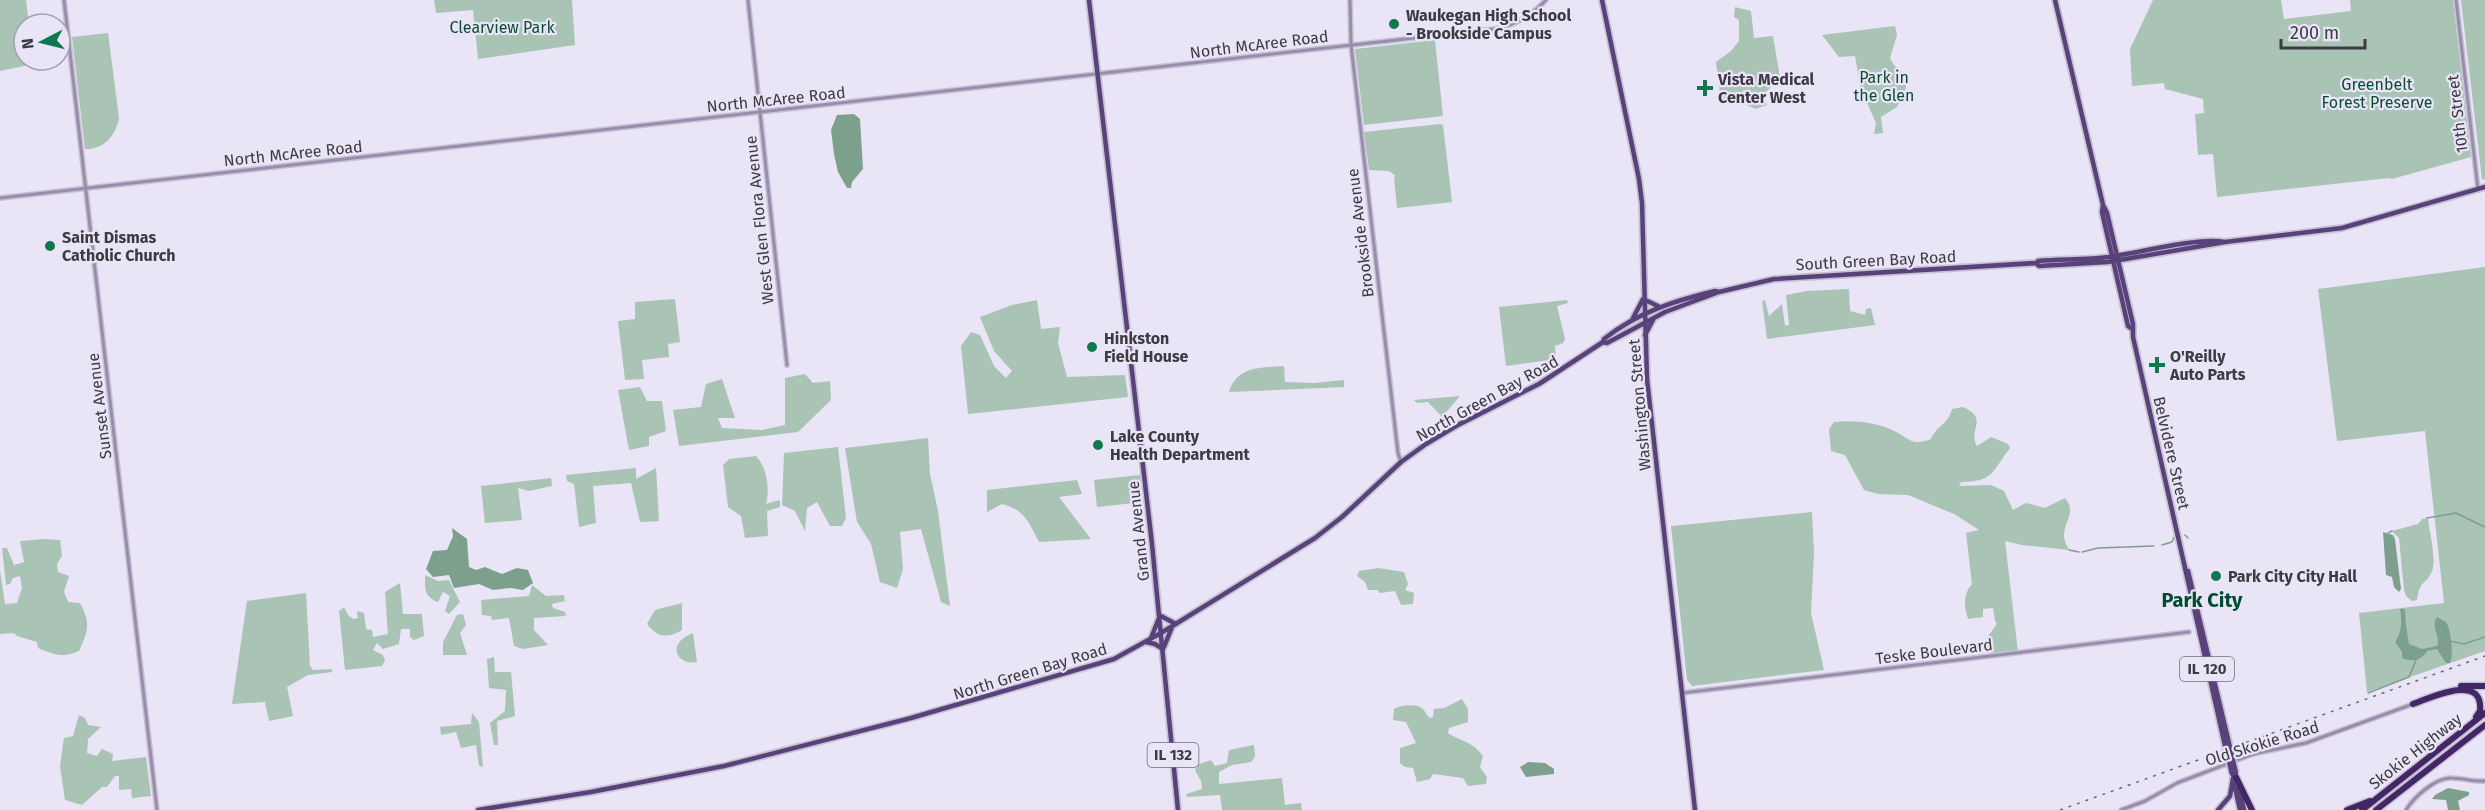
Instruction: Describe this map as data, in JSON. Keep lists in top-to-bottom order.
{
  "streets": {
    "highway": ["Skokie Highway"],
    "main road": [
      "South Green Bay Road",
      "North Green Bay Road",
      "Washington Street",
      "Belvidere Street",
      "Grand Avenue",
      "IL 120",
      "IL 132"
    ],
    "street": [
      "North McAree Road",
      "10th Street",
      "West Glen Flora Avenue",
      "Brookside Avenue",
      "Sunset Avenue",
      "Teske Boulevard",
      "Old Skokie Road"
    ]
  },
  "crossings": [
    ["North McAree Road", "West Glen Flora Avenue"],
    ["North McAree Road", "Brookside Avenue"],
    ["North McAree Road", "Sunset Avenue"],
    ["North McAree Road", "Grand Avenue"],
    ["10th Street", "South Green Bay Road"],
    ["Brookside Avenue", "North Green Bay Road"],
    ["South Green Bay Road", "North Green Bay Road"],
    ["South Green Bay Road", "Washington Street"],
    ["South Green Bay Road", "Belvidere Street"],
    ["North Green Bay Road", "Washington Street"],
    ["North Green Bay Road", "Grand Avenue"],
    ["Washington Street", "Teske Boulevard"],
    ["Belvidere Street", "IL 120"]
  ],
  "districts": ["Park City"],
  "parks": ["Clearview Park", "Park in the Glen", "Greenbelt Forest Preserve"],
  "places": {
    "other": [
      "Waukegan High School - Brookside Campus",
      "Saint Dismas Catholic Church",
      "Hinkston Field House",
      "Lake County Health Department",
      "Park City City Hall"
    ],
    "health": ["Vista Medical Center West", "O'Reilly Auto Parts"]
  },
  "scale_bar": "200 m",
  "north": "left"
}
